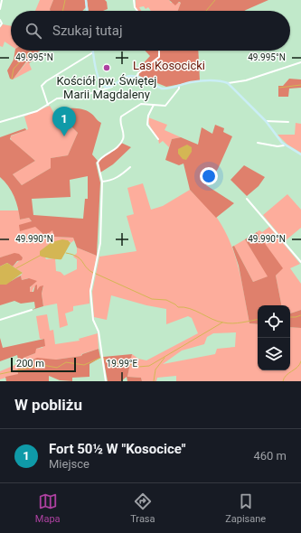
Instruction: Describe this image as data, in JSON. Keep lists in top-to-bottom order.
{
  "parks": ["Las Kosocicki"],
  "places": ["Kościół pw. Świętej Marii Magdaleny"],
  "scale_bar": "200 m",
  "page": {
    "search": "Szukaj tutaj",
    "pins": "1",
    "scale": "200 m",
    "heading": "W pobliżu",
    "list": [
      {
        "mark": "1",
        "name": "Fort 50½ W \"Kosocice\"",
        "note": "Miejsce",
        "value": "460 m"
      }
    ],
    "nav": ["Mapa", "Trasa", "Zapisane"]
  },
  "coordinates": ["49.995°N", "49.990°N", "19.99°E"]
}
